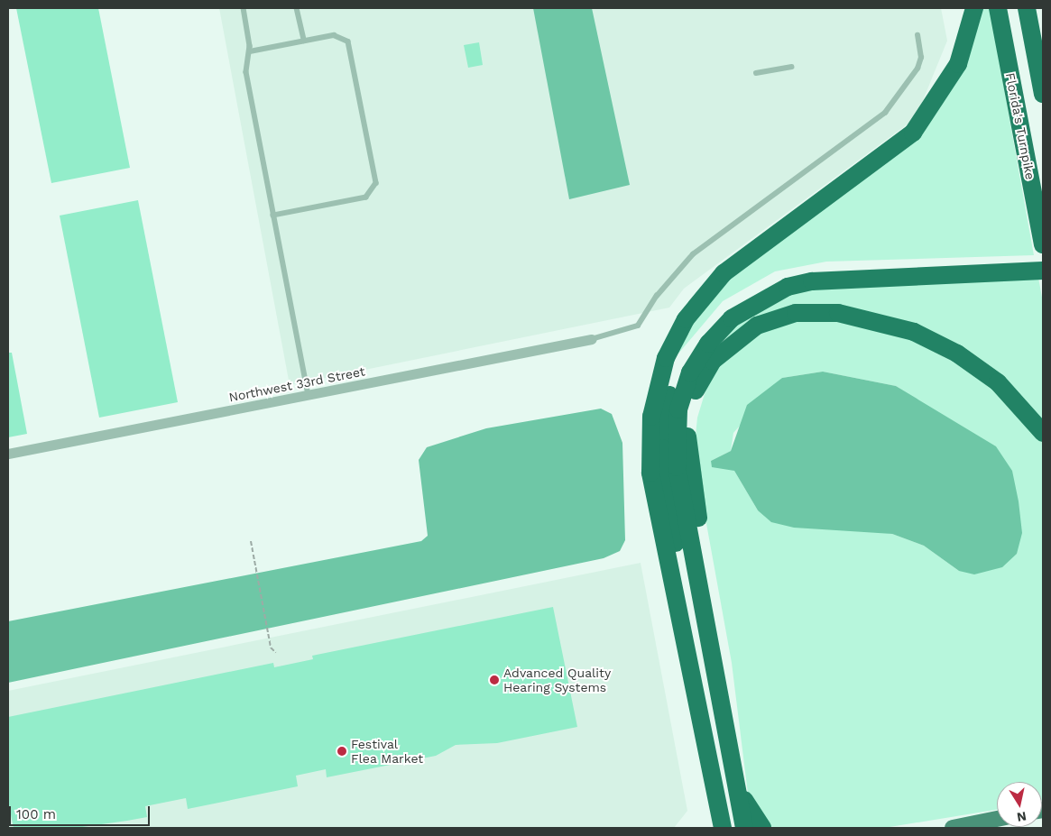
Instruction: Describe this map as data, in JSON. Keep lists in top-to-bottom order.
{
  "streets": {
    "highway": ["Florida's Turnpike"],
    "street": ["Northwest 33rd Street"]
  },
  "places": ["Advanced Quality Hearing Systems", "Festival Flea Market"],
  "scale_bar": "100 m",
  "north": "bottom"
}
